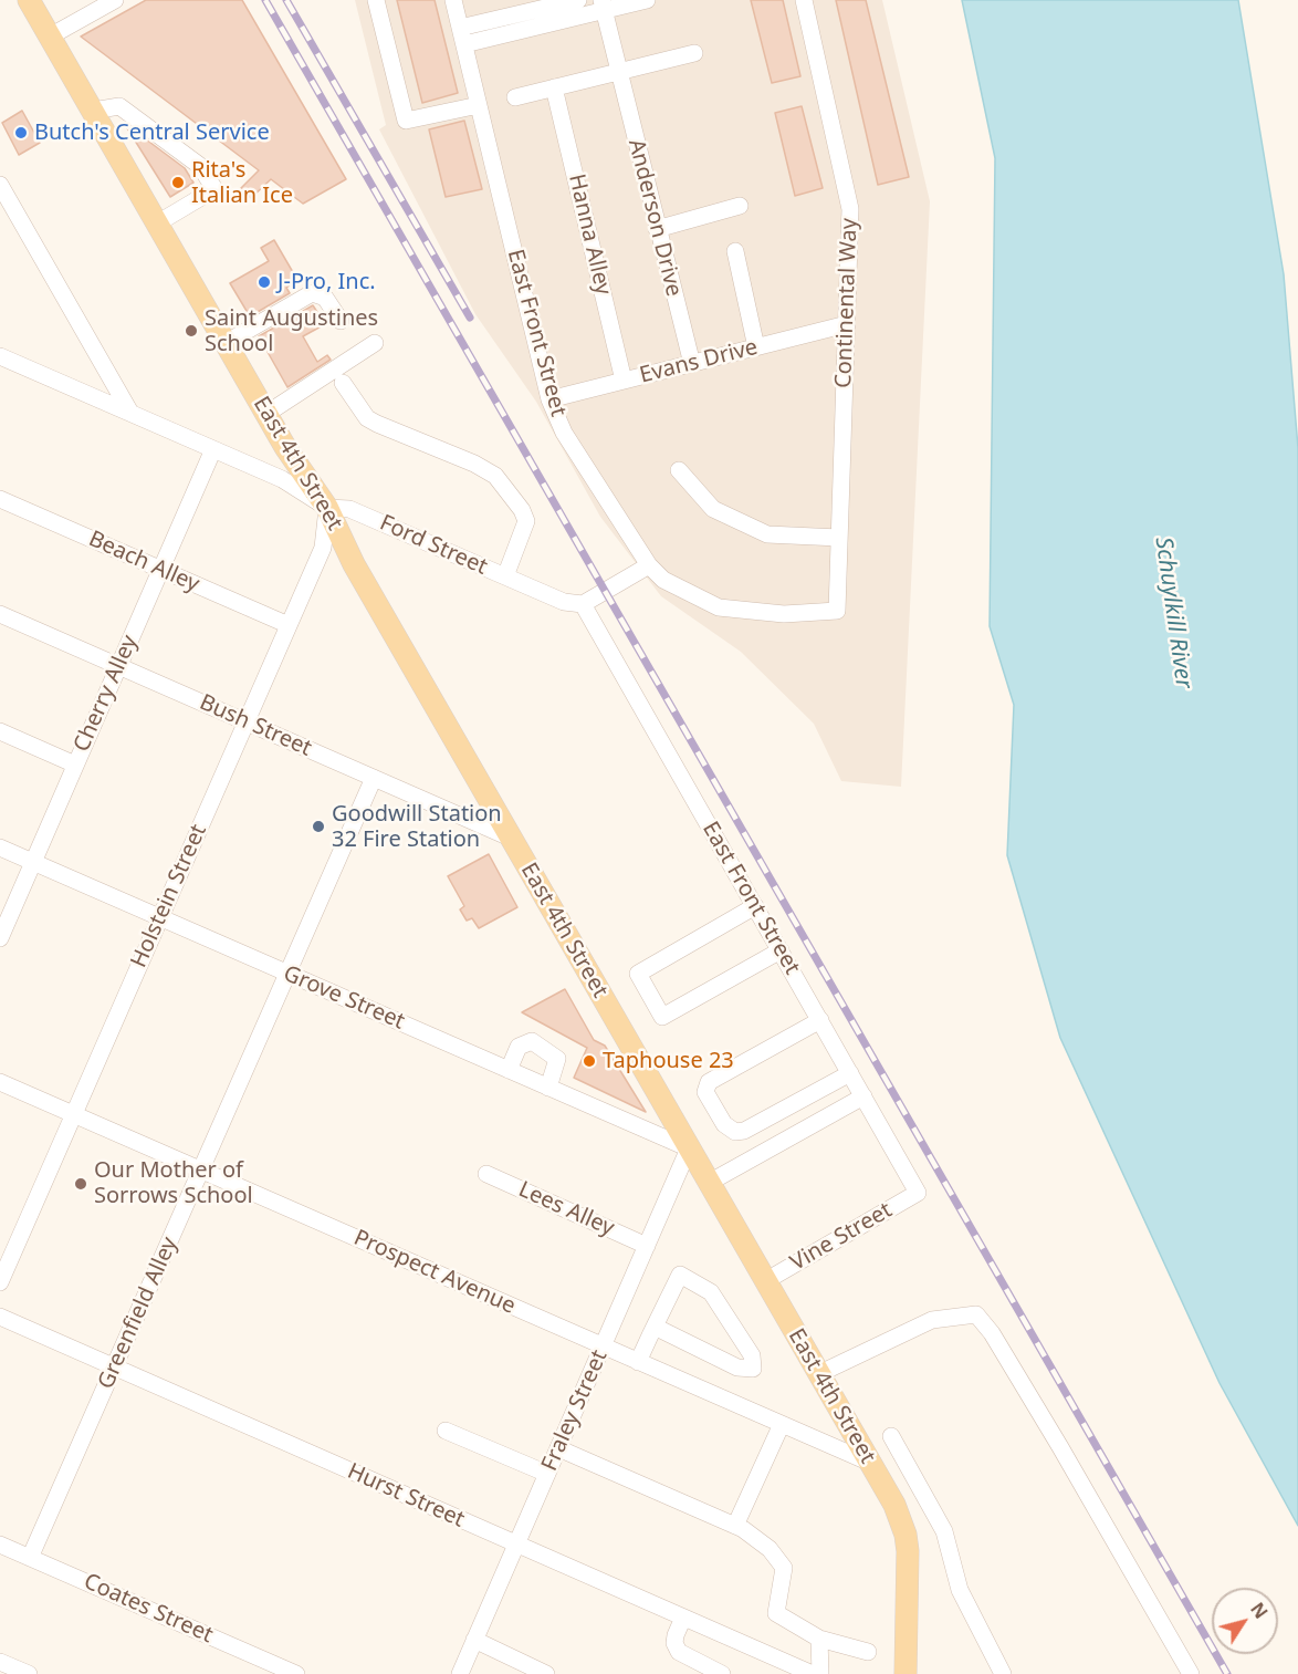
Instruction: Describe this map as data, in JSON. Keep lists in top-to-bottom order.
{
  "streets": {
    "main road": ["East 4th Street"],
    "street": [
      "Anderson Drive",
      "Hanna Alley",
      "Continental Way",
      "East Front Street",
      "Evans Drive",
      "Ford Street",
      "Beach Alley",
      "Cherry Alley",
      "Bush Street",
      "Holstein Street",
      "Grove Street",
      "Lees Alley",
      "Vine Street",
      "Prospect Avenue",
      "Greenfield Alley",
      "Fraley Street",
      "Hurst Street",
      "Coates Street"
    ]
  },
  "crossings": [
    ["Anderson Drive", "Evans Drive"],
    ["Hanna Alley", "Evans Drive"],
    ["Continental Way", "East Front Street"],
    ["Continental Way", "Evans Drive"],
    ["East Front Street", "Evans Drive"],
    ["East Front Street", "Ford Street"],
    ["East Front Street", "Vine Street"],
    ["East 4th Street", "Ford Street"],
    ["East 4th Street", "Bush Street"],
    ["East 4th Street", "Holstein Street"],
    ["East 4th Street", "Grove Street"],
    ["East 4th Street", "Vine Street"],
    ["East 4th Street", "Prospect Avenue"],
    ["East 4th Street", "Fraley Street"],
    ["Ford Street", "Cherry Alley"],
    ["Ford Street", "Holstein Street"],
    ["Beach Alley", "Cherry Alley"],
    ["Beach Alley", "Holstein Street"],
    ["Cherry Alley", "Bush Street"],
    ["Cherry Alley", "Grove Street"],
    ["Bush Street", "Holstein Street"],
    ["Bush Street", "Greenfield Alley"],
    ["Holstein Street", "Grove Street"],
    ["Holstein Street", "Prospect Avenue"],
    ["Grove Street", "Greenfield Alley"],
    ["Grove Street", "Fraley Street"],
    ["Lees Alley", "Fraley Street"],
    ["Prospect Avenue", "Greenfield Alley"],
    ["Prospect Avenue", "Fraley Street"],
    ["Greenfield Alley", "Hurst Street"],
    ["Greenfield Alley", "Coates Street"],
    ["Fraley Street", "Hurst Street"]
  ],
  "water": ["Schuylkill River"],
  "places": [
    "Butch's Central Service",
    "Rita's Italian Ice",
    "J-Pro, Inc.",
    "Saint Augustines School",
    "Goodwill Station 32 Fire Station",
    "Taphouse 23",
    "Our Mother of Sorrows School"
  ],
  "north": "top right"
}
